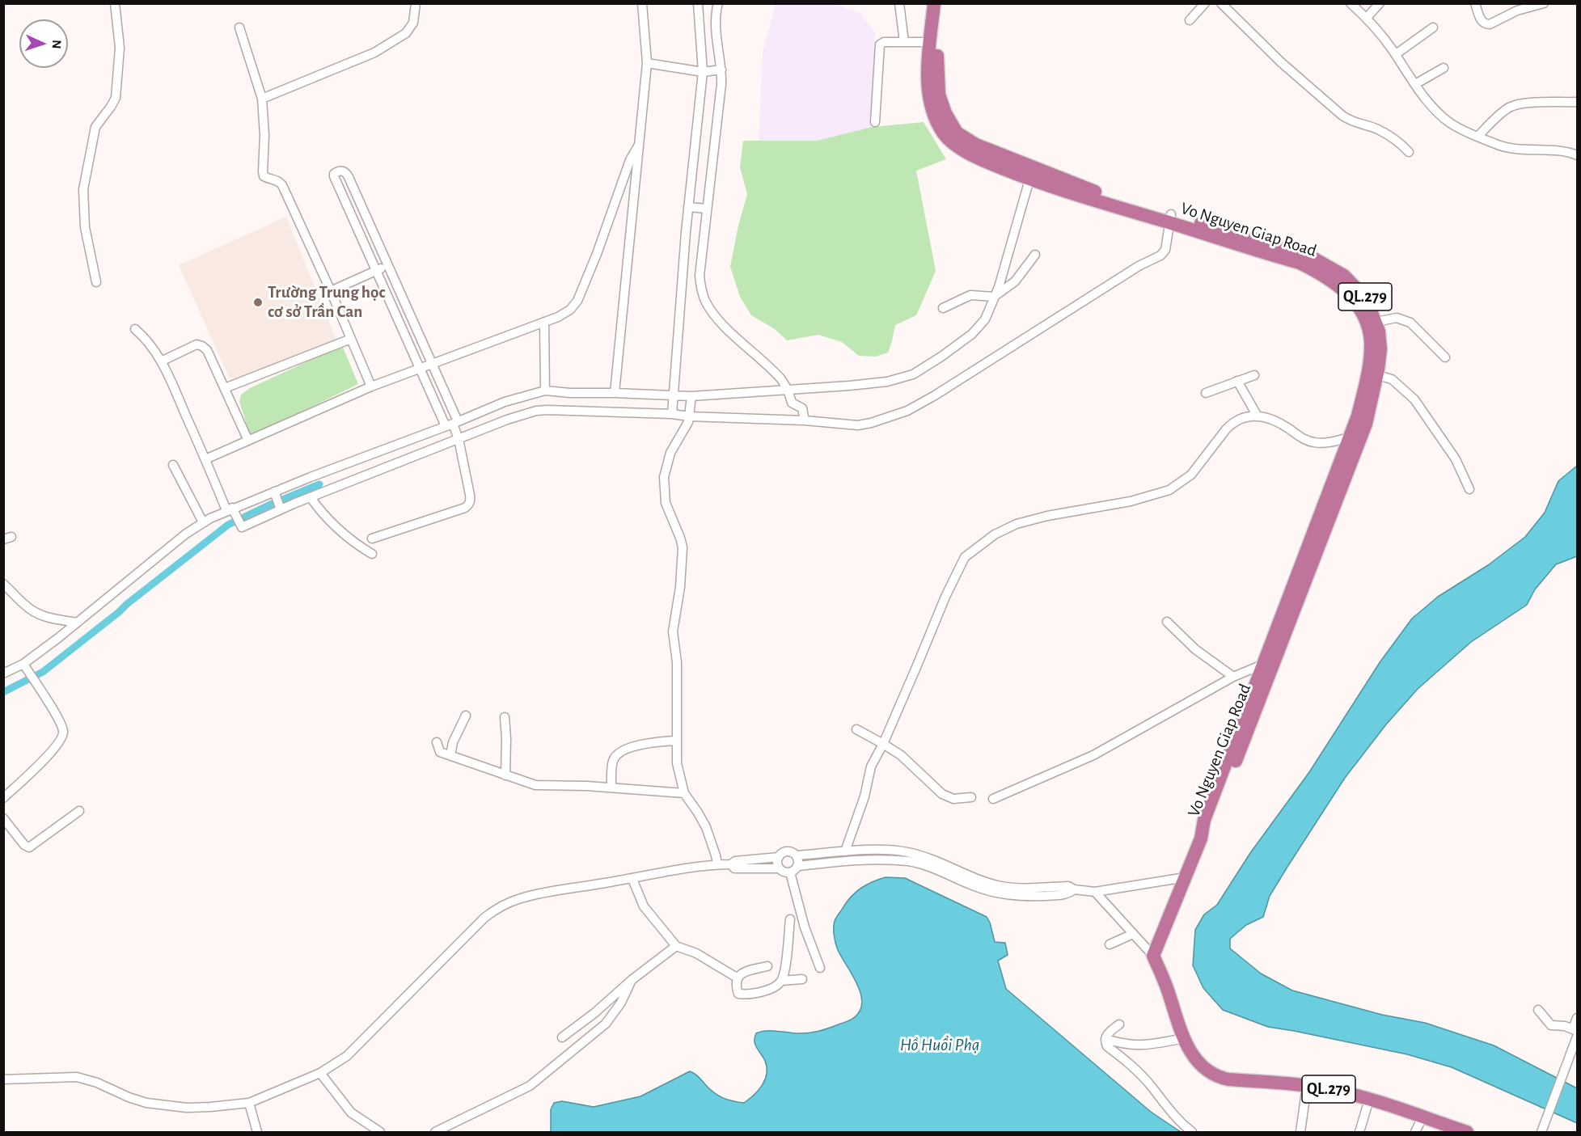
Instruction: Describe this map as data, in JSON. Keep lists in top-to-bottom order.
{
  "streets": {
    "highway": ["Vo Nguyen Giap Road", "QL.279"]
  },
  "crossings": [
    ["Vo Nguyen Giap Road", "QL.279"]
  ],
  "water": ["Hồ Huổi Phạ"],
  "places": ["Trường Trung học cơ sở Trần Can"],
  "north": "right"
}
